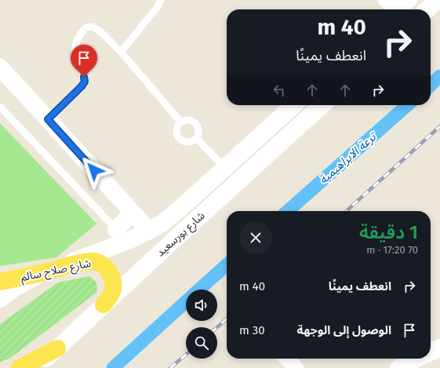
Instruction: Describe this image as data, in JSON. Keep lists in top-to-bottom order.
{
  "streets": {
    "main road": ["شارع بورسعيد", "شارع صلاح سالم"]
  },
  "crossings": [
    ["شارع بورسعيد", "شارع صلاح سالم"]
  ],
  "water": ["ترعة الابراهيمية"],
  "page": {
    "turn": ["40 m", "انعطف يمينًا"],
    "heading": ["1 دقيقة", "70 m · 17:20"],
    "list": [
      {
        "name": "انعطف يمينًا",
        "value": "40 m"
      },
      {
        "name": "الوصول إلى الوجهة",
        "value": "30 m"
      }
    ]
  }
}
